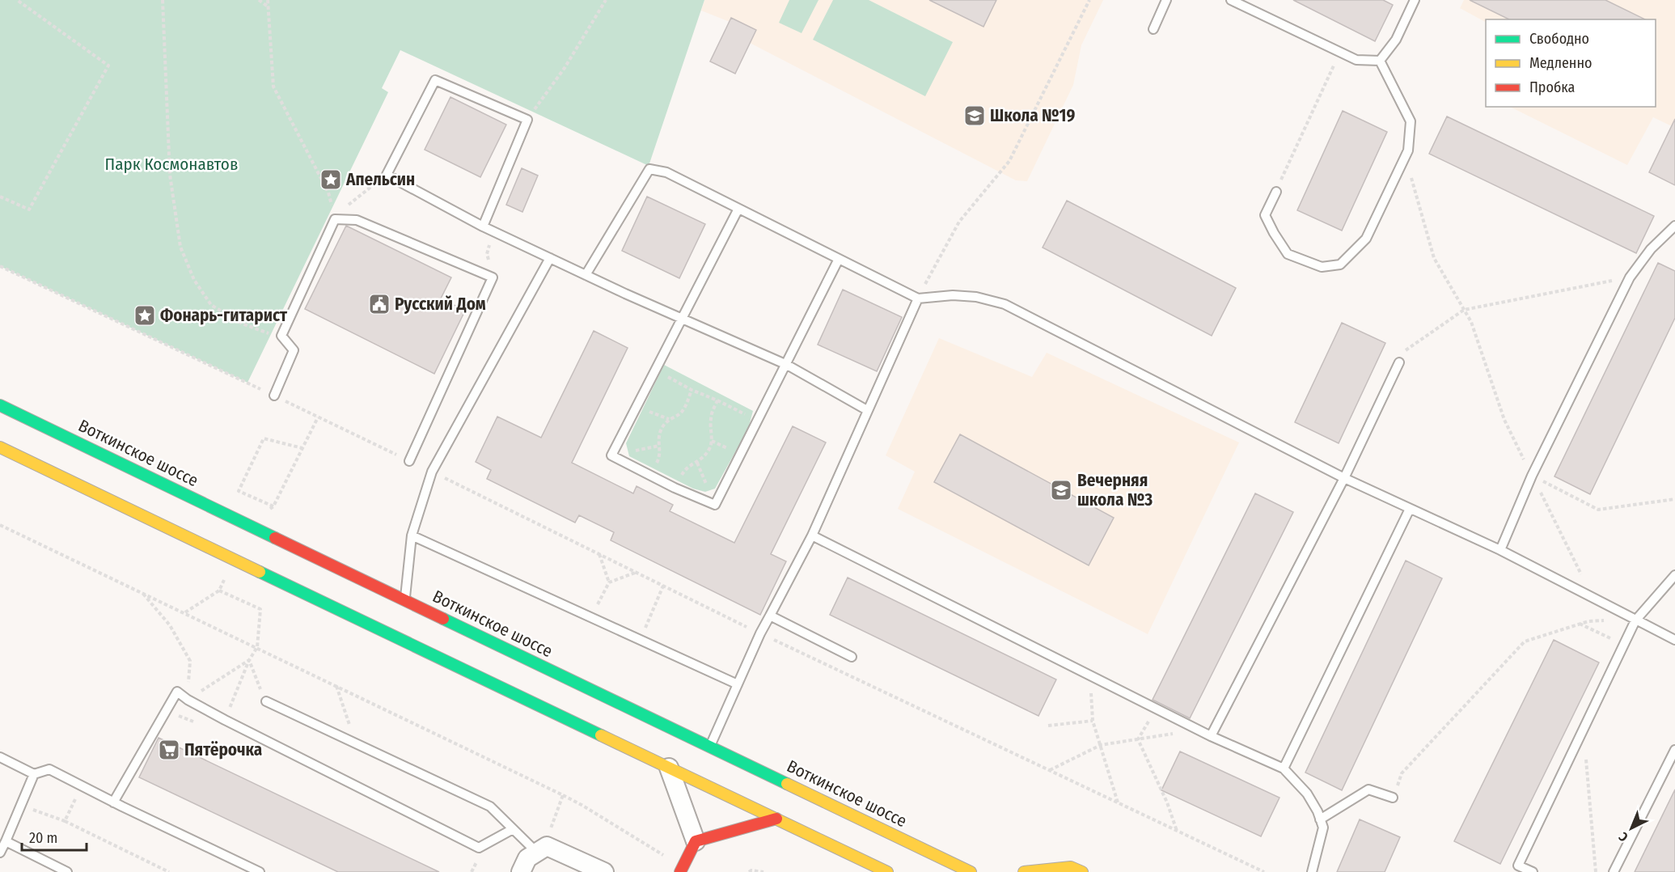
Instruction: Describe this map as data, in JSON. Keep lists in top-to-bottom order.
{
  "streets": {
    "main road": ["Воткинское шоссе"]
  },
  "parks": ["Парк Космонавтов"],
  "places": {
    "school or university": ["Школа №19", "Вечерняя школа №3"],
    "place": ["Апельсин", "Фонарь-гитарист"],
    "public building": ["Русский Дом"],
    "supermarket": ["Пятёрочка"]
  },
  "legend": ["Свободно", "Медленно", "Пробка"],
  "scale_bar": "20 m",
  "north": "bottom left"
}
